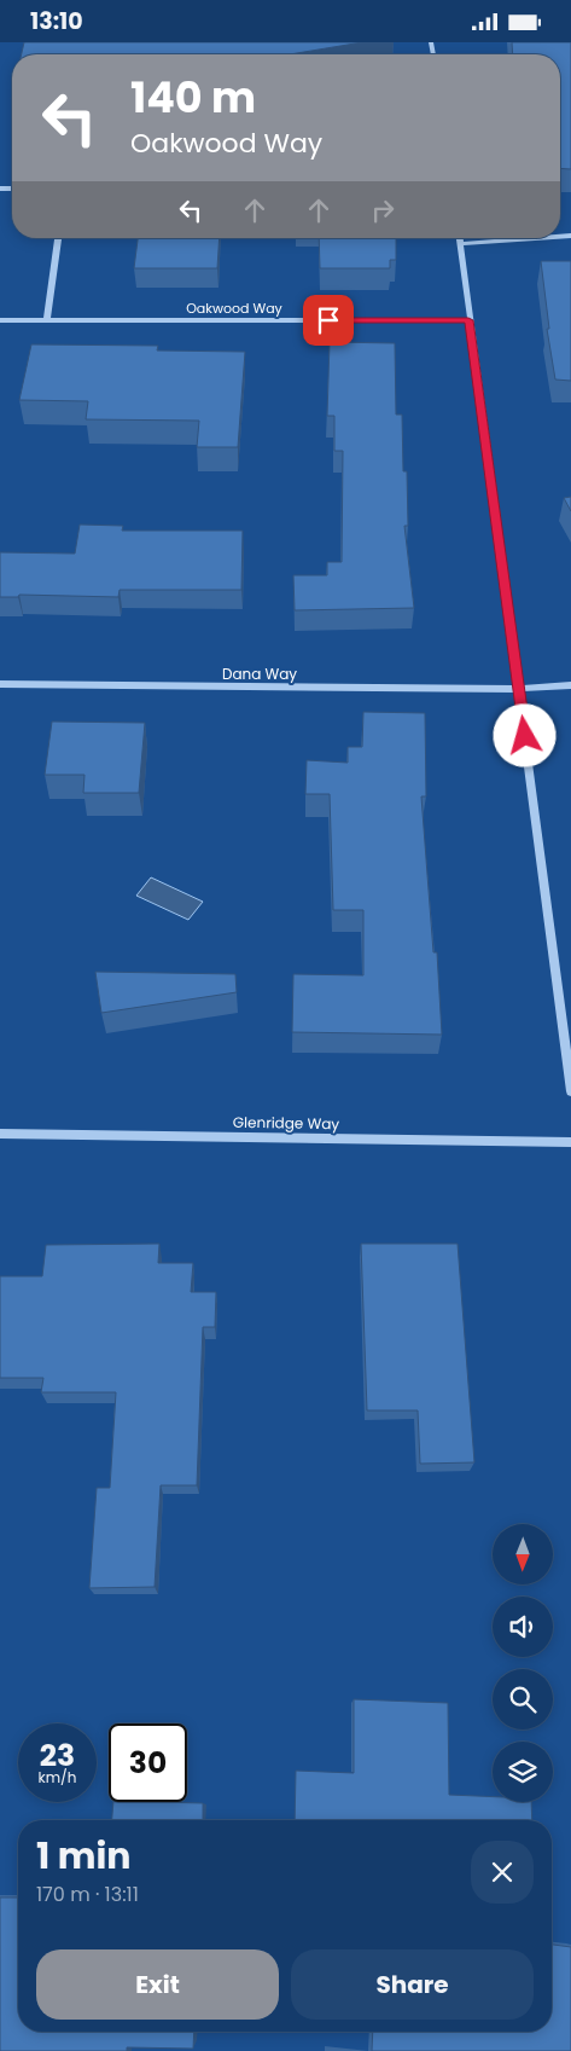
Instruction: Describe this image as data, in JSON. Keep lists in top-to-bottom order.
{
  "streets": {
    "street": ["Oakwood Way", "Dana Way", "Glenridge Way"]
  },
  "north": "bottom",
  "page": {
    "status": "13:10",
    "turn": ["140 m", "Oakwood Way"],
    "speed": "23 km/h",
    "limit": "30",
    "heading": ["1 min", "170 m · 13:11"],
    "buttons": ["Exit", "Share"]
  }
}
